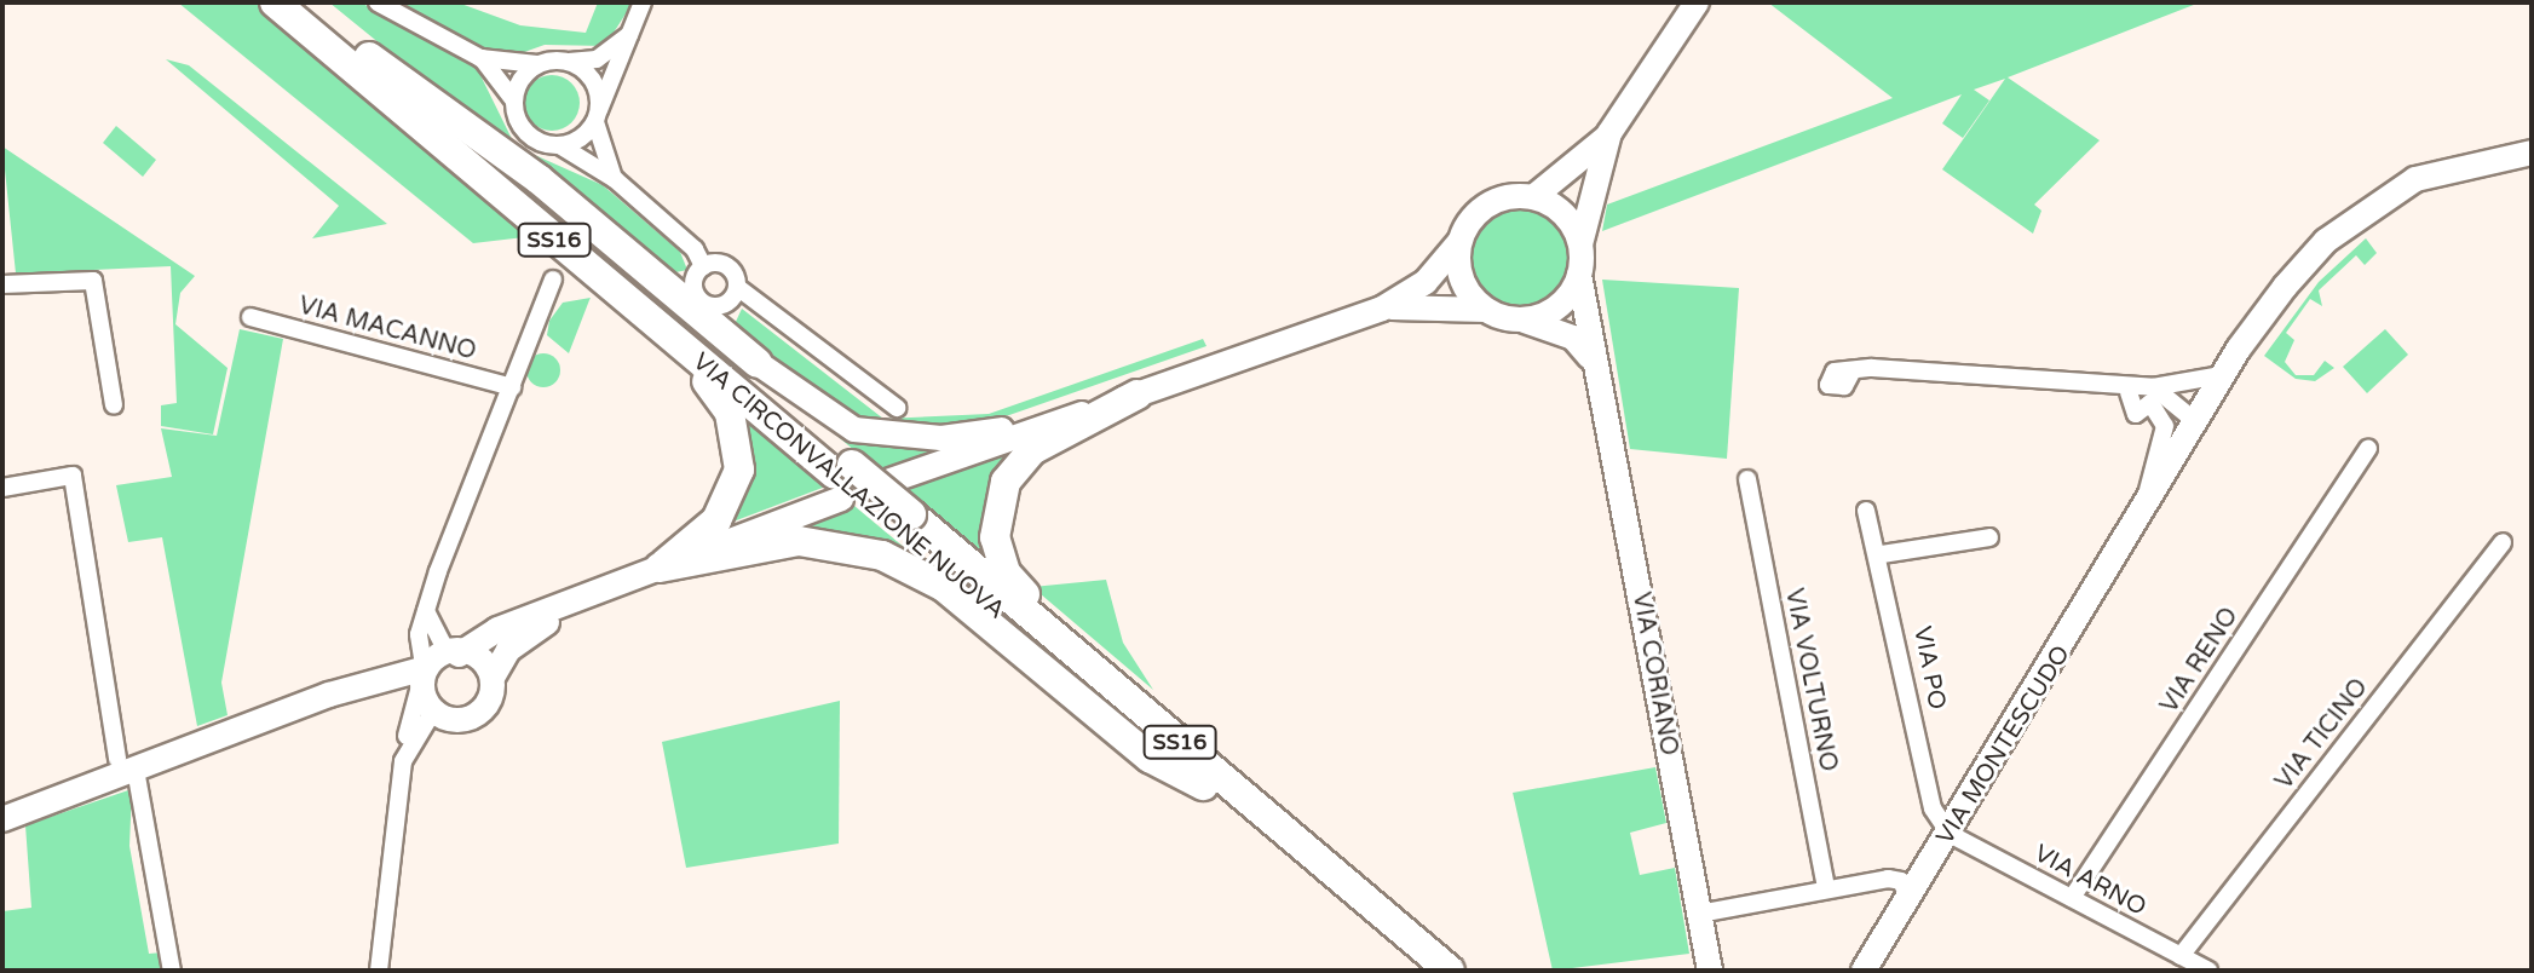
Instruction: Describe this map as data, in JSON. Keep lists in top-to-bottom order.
{
  "streets": {
    "main road": ["SS16", "VIA CIRCONVALLAZIONE NUOVA"],
    "street": [
      "VIA MACANNO",
      "VIA RENO",
      "VIA PO",
      "VIA CORIANO",
      "VIA VOLTURNO",
      "VIA TICINO",
      "VIA MONTESCUDO",
      "VIA ARNO"
    ]
  },
  "crossings": [
    ["VIA RENO", "VIA ARNO"],
    ["VIA PO", "VIA MONTESCUDO"],
    ["VIA PO", "VIA ARNO"],
    ["VIA TICINO", "VIA ARNO"],
    ["VIA MONTESCUDO", "VIA ARNO"]
  ]
}
